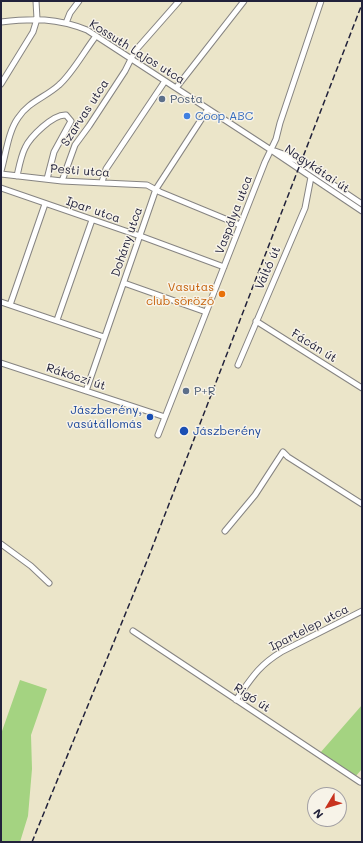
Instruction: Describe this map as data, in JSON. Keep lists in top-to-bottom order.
{
  "streets": {
    "street": [
      "Kossuth Lajos utca",
      "Szarvas utca",
      "Nagykátai út",
      "Pesti utca",
      "Ipar utca",
      "Vaspálya utca",
      "Dohány utca",
      "Váltó út",
      "Fácán út",
      "Rákóczi út",
      "Ipartelep utca",
      "Rigó út"
    ]
  },
  "crossings": [
    ["Kossuth Lajos utca", "Szarvas utca"],
    ["Kossuth Lajos utca", "Nagykátai út"],
    ["Kossuth Lajos utca", "Vaspálya utca"],
    ["Kossuth Lajos utca", "Dohány utca"],
    ["Szarvas utca", "Pesti utca"],
    ["Nagykátai út", "Vaspálya utca"],
    ["Nagykátai út", "Váltó út"],
    ["Pesti utca", "Vaspálya utca"],
    ["Pesti utca", "Dohány utca"],
    ["Ipar utca", "Vaspálya utca"],
    ["Ipar utca", "Dohány utca"],
    ["Vaspálya utca", "Rákóczi út"],
    ["Dohány utca", "Rákóczi út"],
    ["Váltó út", "Fácán út"],
    ["Ipartelep utca", "Rigó út"]
  ],
  "places": [
    "Posta",
    "Coop ABC",
    "Vasutas club söröző",
    "P+R",
    "Jászberény, vasútállomás",
    "Jászberény"
  ],
  "north": "bottom left"
}
